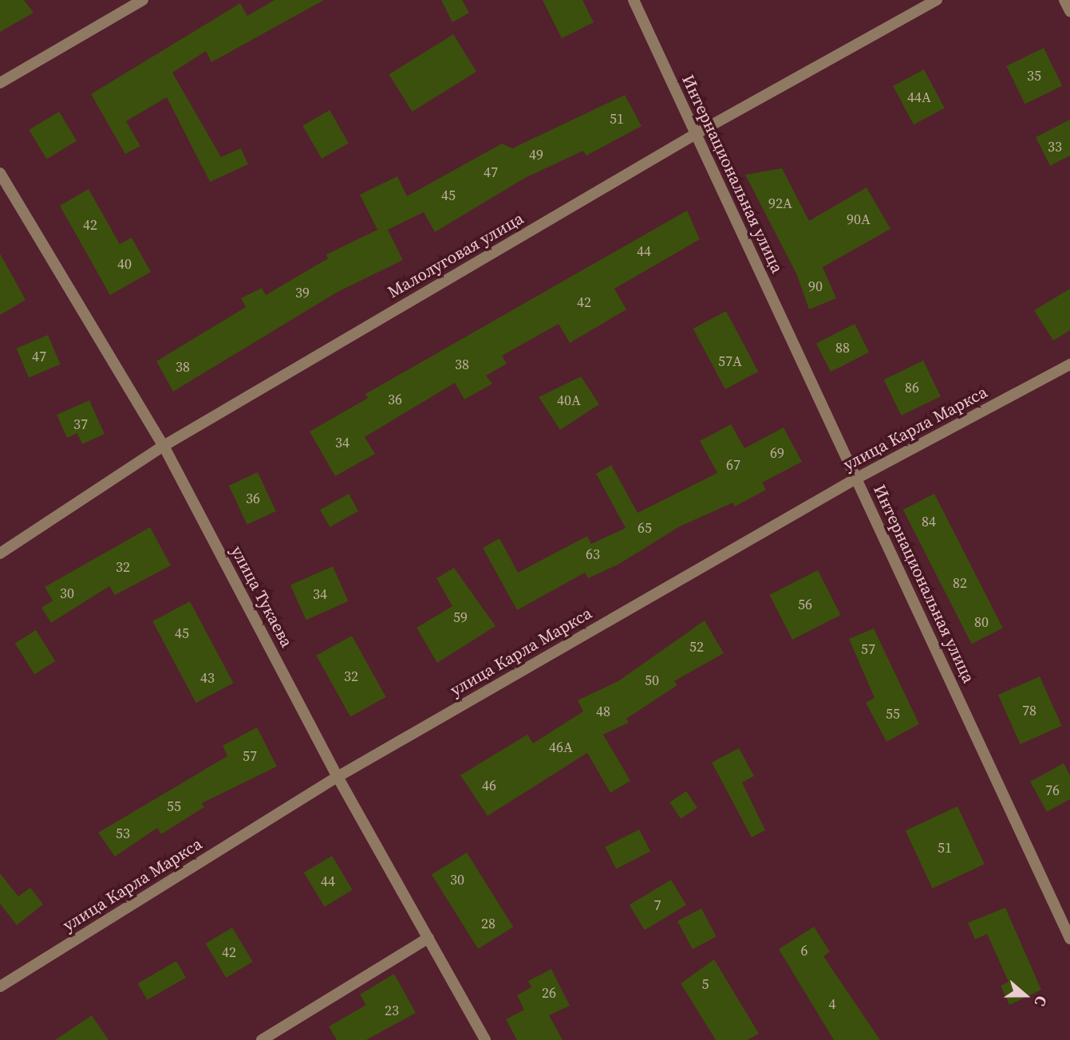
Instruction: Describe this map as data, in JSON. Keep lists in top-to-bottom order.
{
  "streets": {
    "street": [
      "Интернациональная улица",
      "Малолуговая улица",
      "улица Карла Маркса",
      "улица Тукаева"
    ]
  },
  "crossings": [
    ["Интернациональная улица", "Малолуговая улица"],
    ["Интернациональная улица", "улица Карла Маркса"],
    ["Малолуговая улица", "улица Тукаева"],
    ["улица Карла Маркса", "улица Тукаева"]
  ],
  "house_numbers": [
    "35",
    "44А",
    "51",
    "33",
    "49",
    "47",
    "45",
    "92А",
    "90А",
    "42",
    "44",
    "40",
    "90",
    "39",
    "42",
    "88",
    "47",
    "57А",
    "38",
    "38",
    "86",
    "36",
    "40А",
    "37",
    "34",
    "69",
    "67",
    "36",
    "84",
    "65",
    "63",
    "32",
    "82",
    "30",
    "34",
    "56",
    "59",
    "80",
    "45",
    "52",
    "57",
    "32",
    "43",
    "50",
    "78",
    "48",
    "55",
    "46А",
    "57",
    "46",
    "76",
    "55",
    "53",
    "51",
    "30",
    "44",
    "7",
    "28",
    "6",
    "42",
    "5",
    "26",
    "4",
    "23"
  ],
  "north": "right"
}
